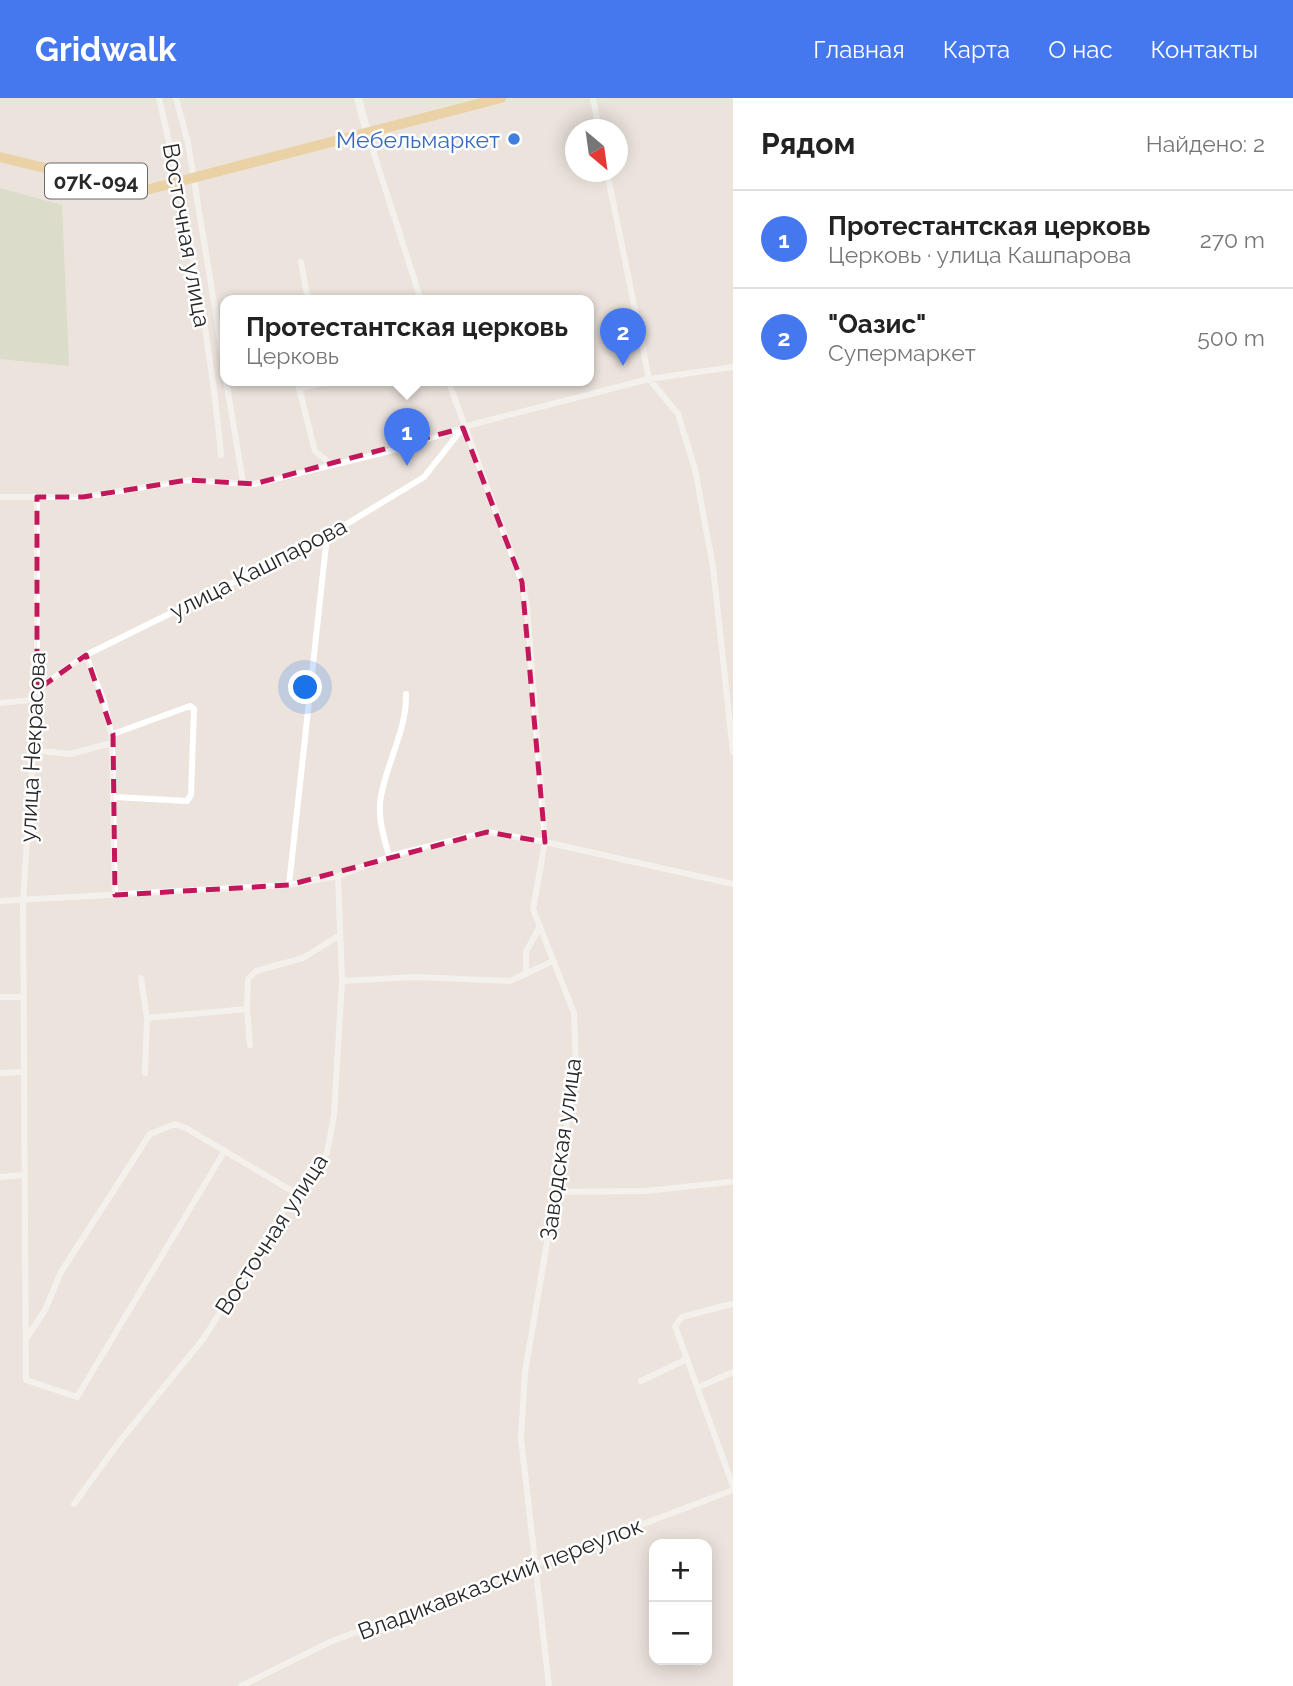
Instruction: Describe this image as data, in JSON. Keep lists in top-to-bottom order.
{
  "streets": {
    "main road": ["07К-094"],
    "street": [
      "Восточная улица",
      "улица Кашпарова",
      "улица Некрасова",
      "Заводская улица",
      "Владикавказский переулок"
    ]
  },
  "crossings": [
    ["07К-094", "Восточная улица"],
    ["улица Кашпарова", "улица Некрасова"],
    ["улица Кашпарова", "Заводская улица"],
    ["Заводская улица", "Владикавказский переулок"]
  ],
  "places": ["Мебельмаркет"],
  "north": "bottom right",
  "page": {
    "header": "Gridwalk",
    "nav": [
      "Главная",
      "Карта",
      "О нас",
      "Контакты"
    ],
    "heading": ["Рядом", "Найдено: 2"],
    "list": [
      {
        "mark": "1",
        "name": "Протестантская церковь",
        "note": "Церковь · улица Кашпарова",
        "value": "270 m"
      },
      {
        "mark": "2",
        "name": "\"Оазис\"",
        "note": "Супермаркет",
        "value": "500 m"
      }
    ],
    "popup": ["Протестантская церковь", "Церковь"],
    "pins": ["2", "1"],
    "map_buttons": ["+", "−"]
  }
}
